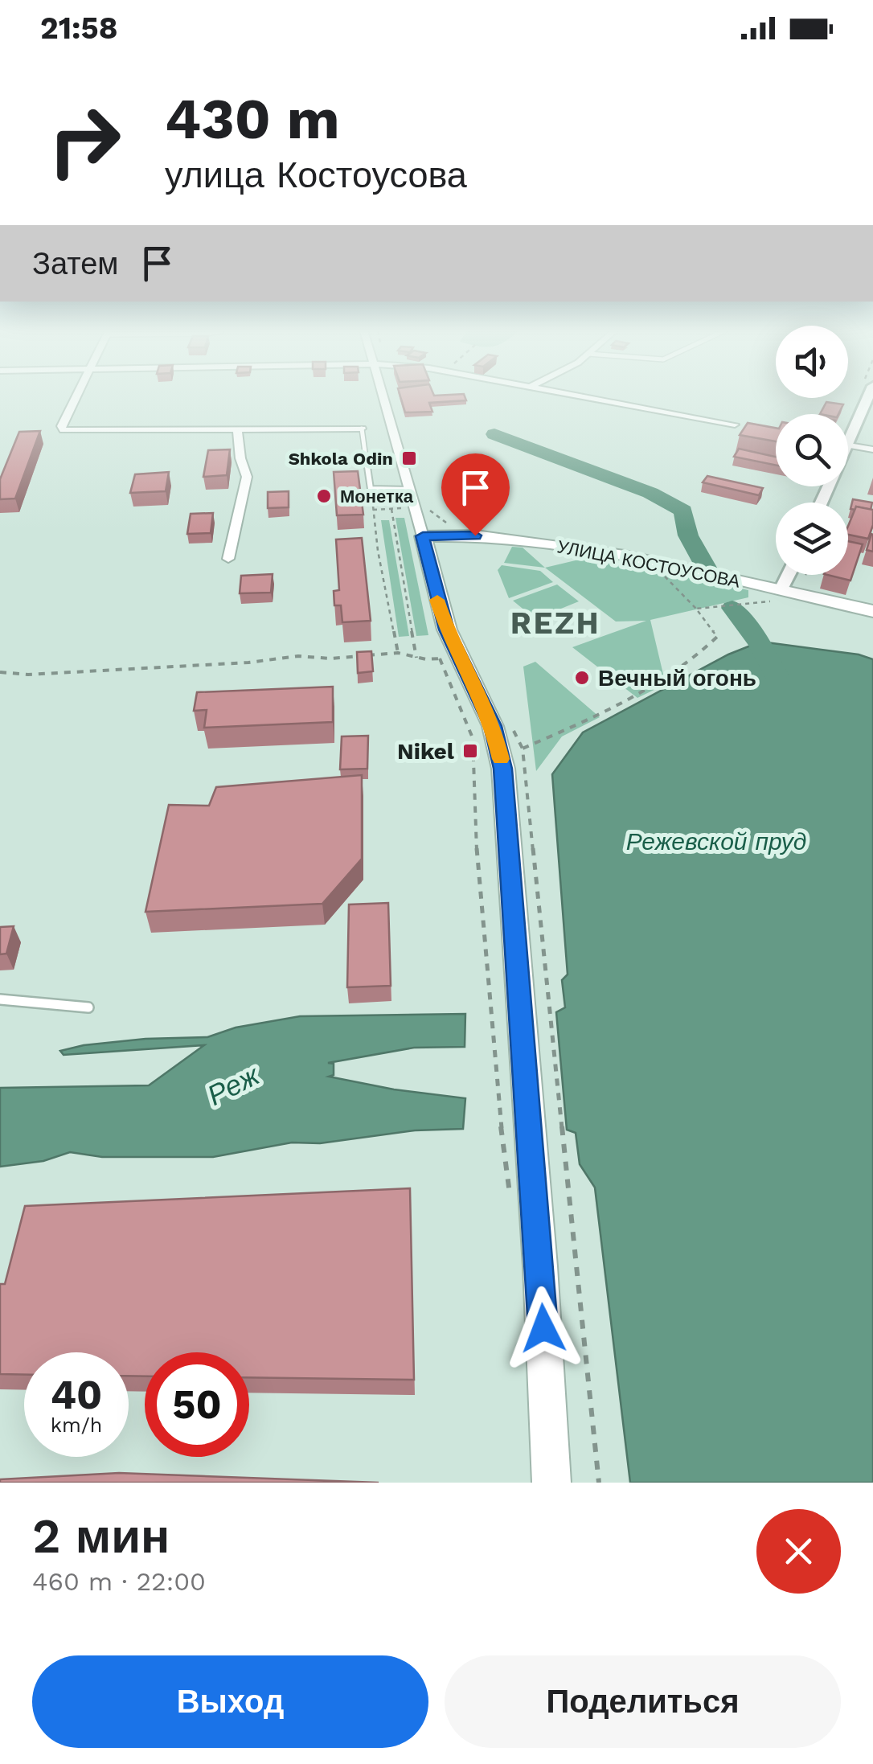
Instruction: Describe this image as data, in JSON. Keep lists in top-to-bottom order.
{
  "streets": {
    "main road": ["УЛИЦА КОСТОУСОВА"]
  },
  "districts": ["REZH"],
  "water": ["Режевской пруд", "Реж"],
  "places": {
    "transit": ["Shkola Odin", "Nikel"],
    "other": ["Монетка", "Вечный огонь"]
  },
  "page": {
    "status": "21:58",
    "turn": ["430 m", "улица Костоусова"],
    "then": "Затем",
    "speed": "40 km/h",
    "limit": "50",
    "heading": ["2 мин", "460 m · 22:00"],
    "buttons": ["Выход", "Поделиться"]
  }
}
